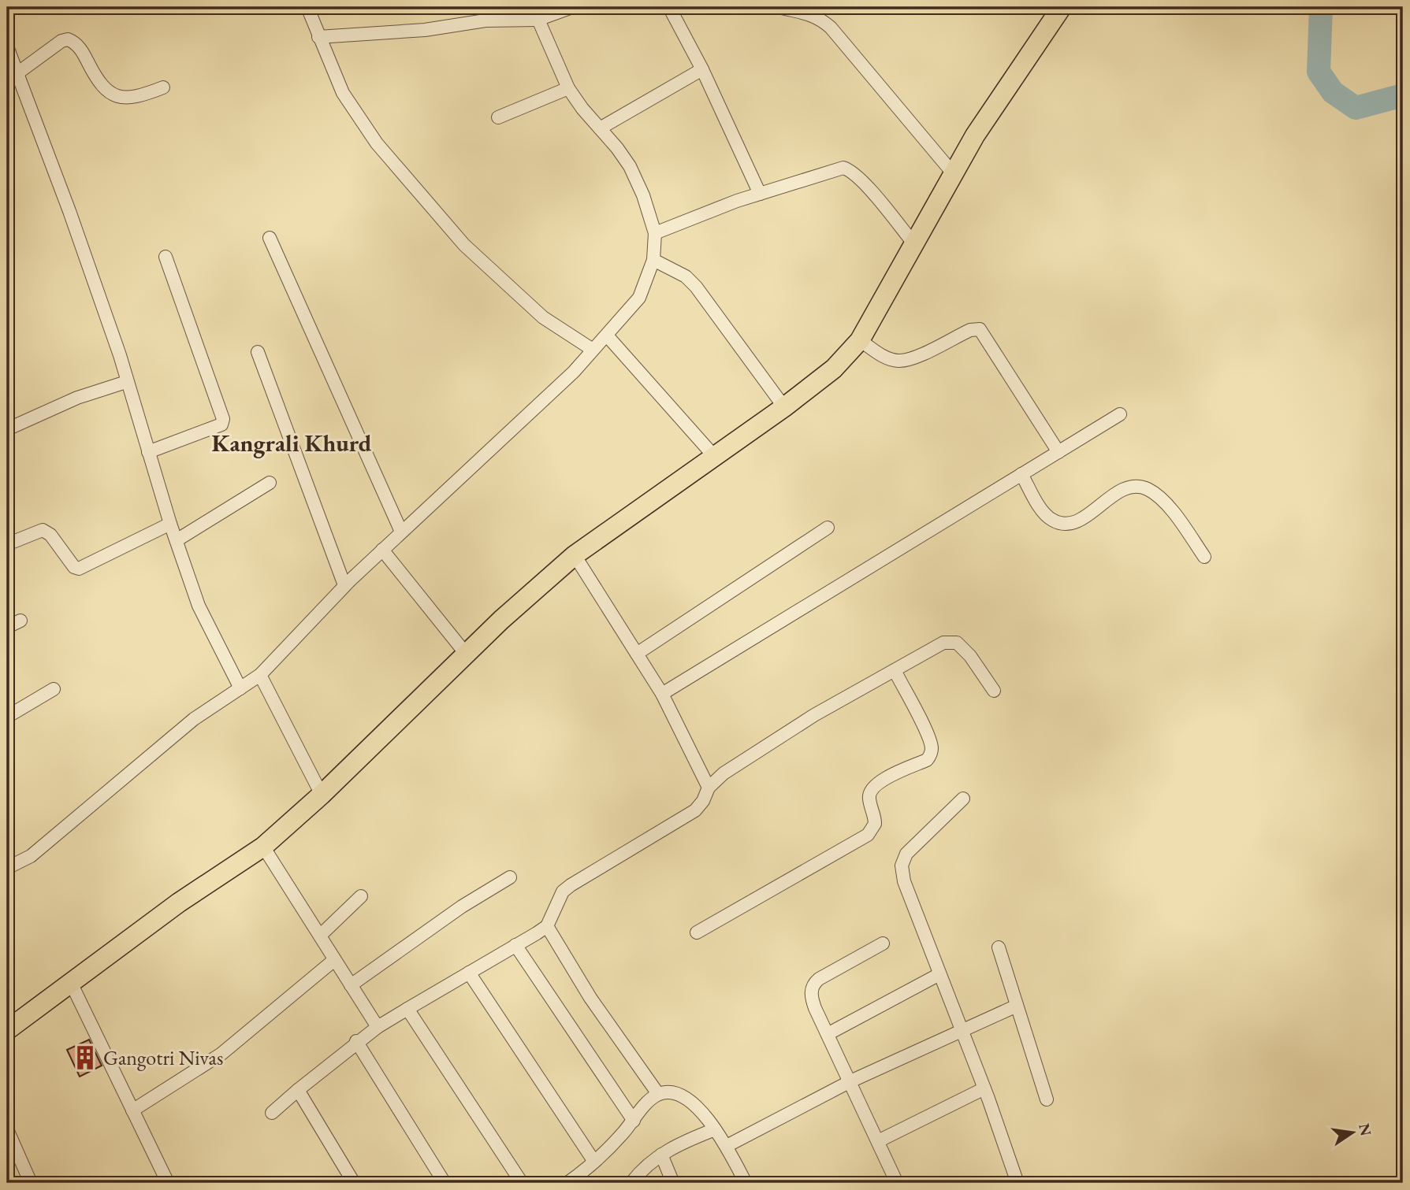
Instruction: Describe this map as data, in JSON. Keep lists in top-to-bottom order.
{
  "districts": ["Kangrali Khurd"],
  "places": {
    "building": ["Gangotri Nivas"]
  },
  "north": "right"
}
